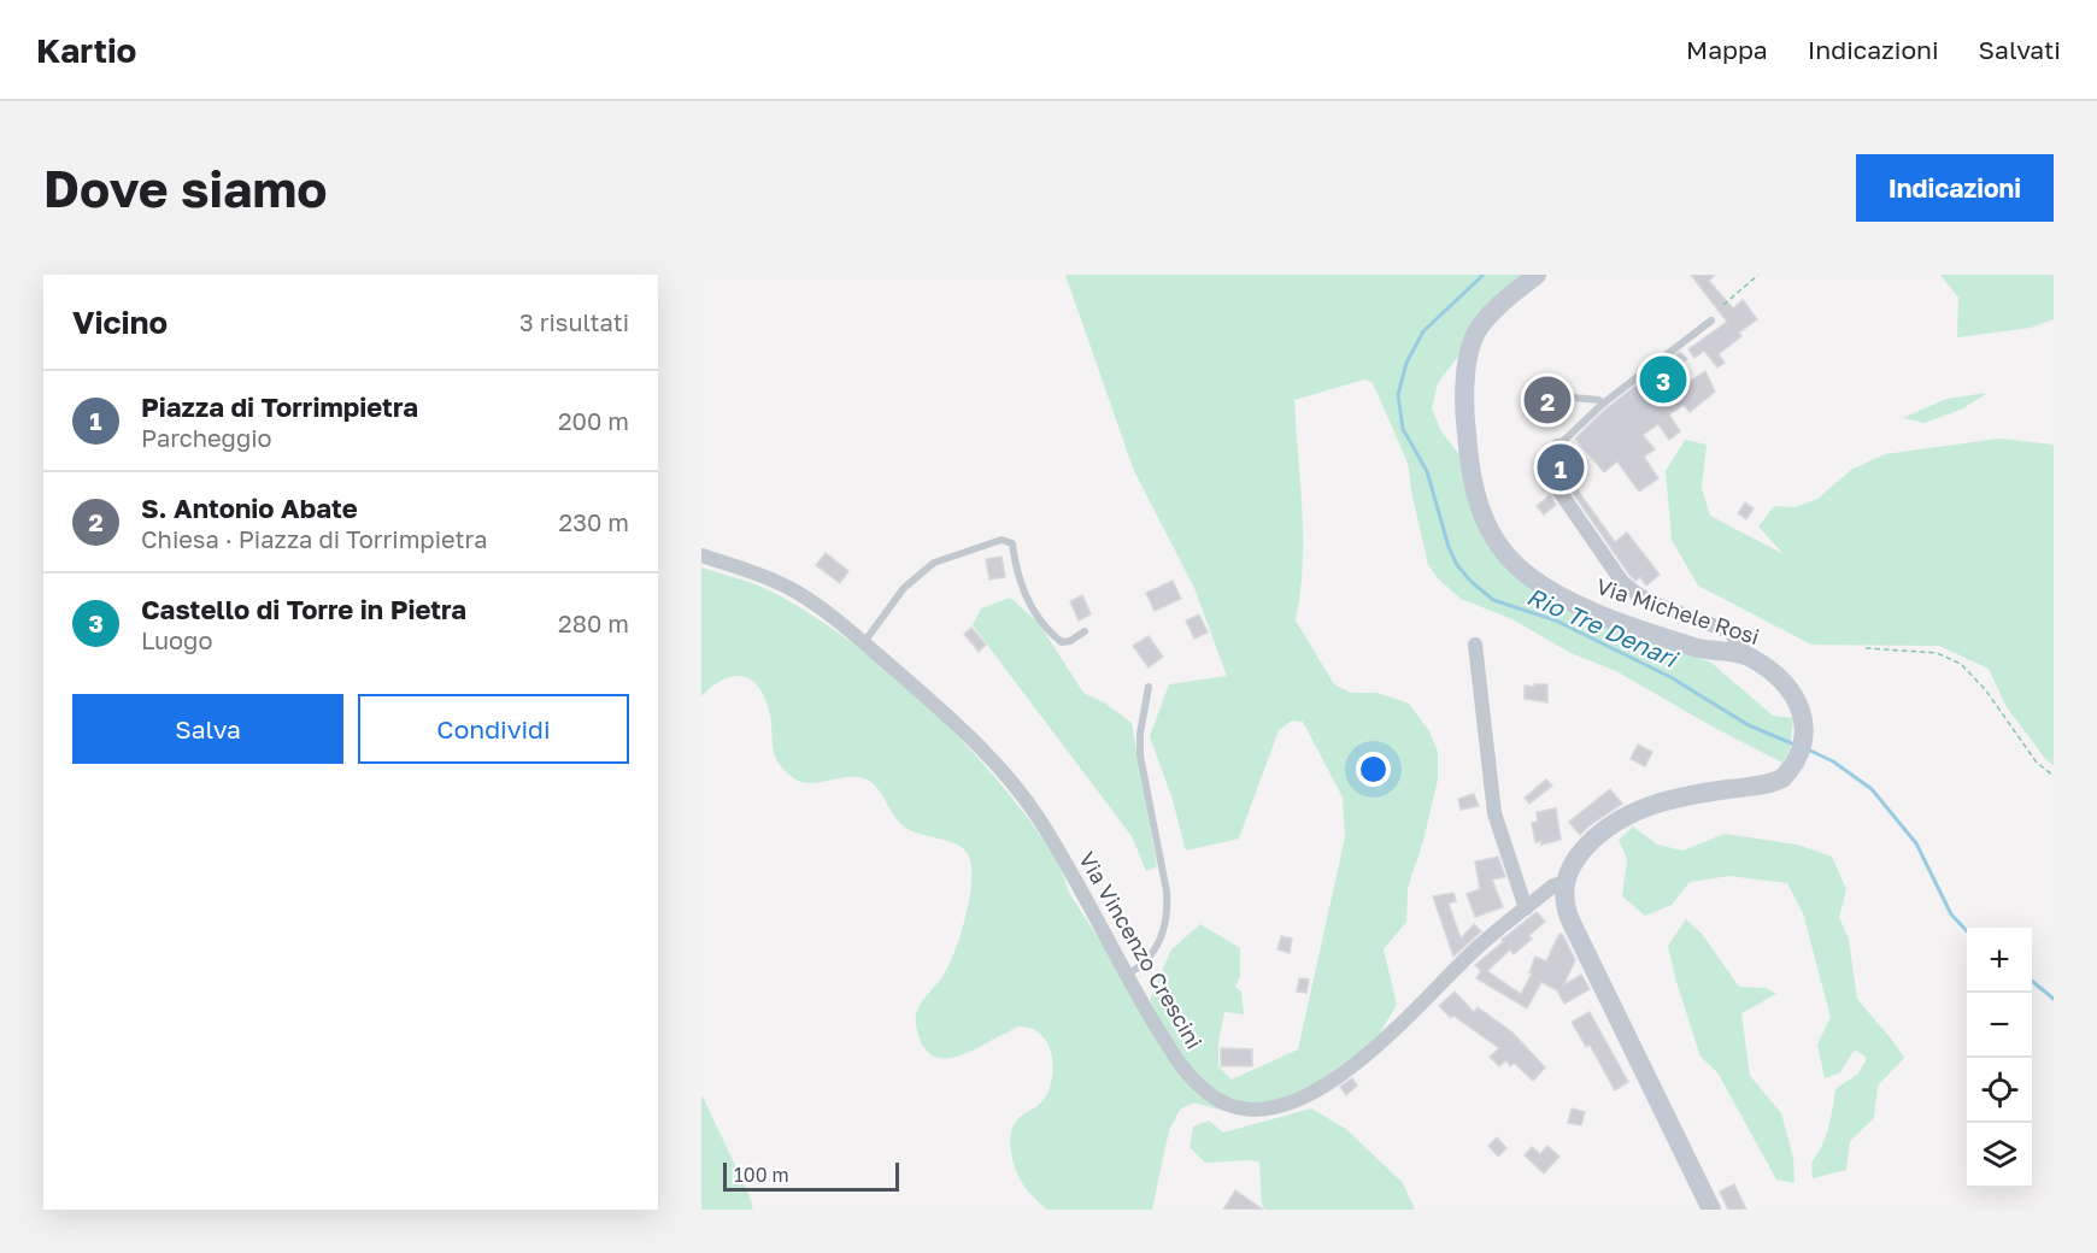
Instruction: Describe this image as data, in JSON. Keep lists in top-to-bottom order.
{
  "streets": {
    "street": ["Via Michele Rosi", "Via Vincenzo Crescini"]
  },
  "crossings": [
    ["Via Michele Rosi", "Via Vincenzo Crescini"]
  ],
  "water": ["Rio Tre Denari"],
  "scale_bar": "100 m",
  "page": {
    "header": "Kartio",
    "nav": ["Mappa", "Indicazioni", "Salvati"],
    "buttons": [
      "Indicazioni",
      ["Salva", "Condividi"]
    ],
    "title": "Dove siamo",
    "heading": ["Vicino", "3 risultati"],
    "pins": ["3", "2", "1"],
    "list": [
      {
        "mark": "1",
        "name": "Piazza di Torrimpietra",
        "note": "Parcheggio",
        "value": "200 m"
      },
      {
        "mark": "2",
        "name": "S. Antonio Abate",
        "note": "Chiesa · Piazza di Torrimpietra",
        "value": "230 m"
      },
      {
        "mark": "3",
        "name": "Castello di Torre in Pietra",
        "note": "Luogo",
        "value": "280 m"
      }
    ],
    "map_buttons": ["+", "−"],
    "scale": "100 m"
  }
}
